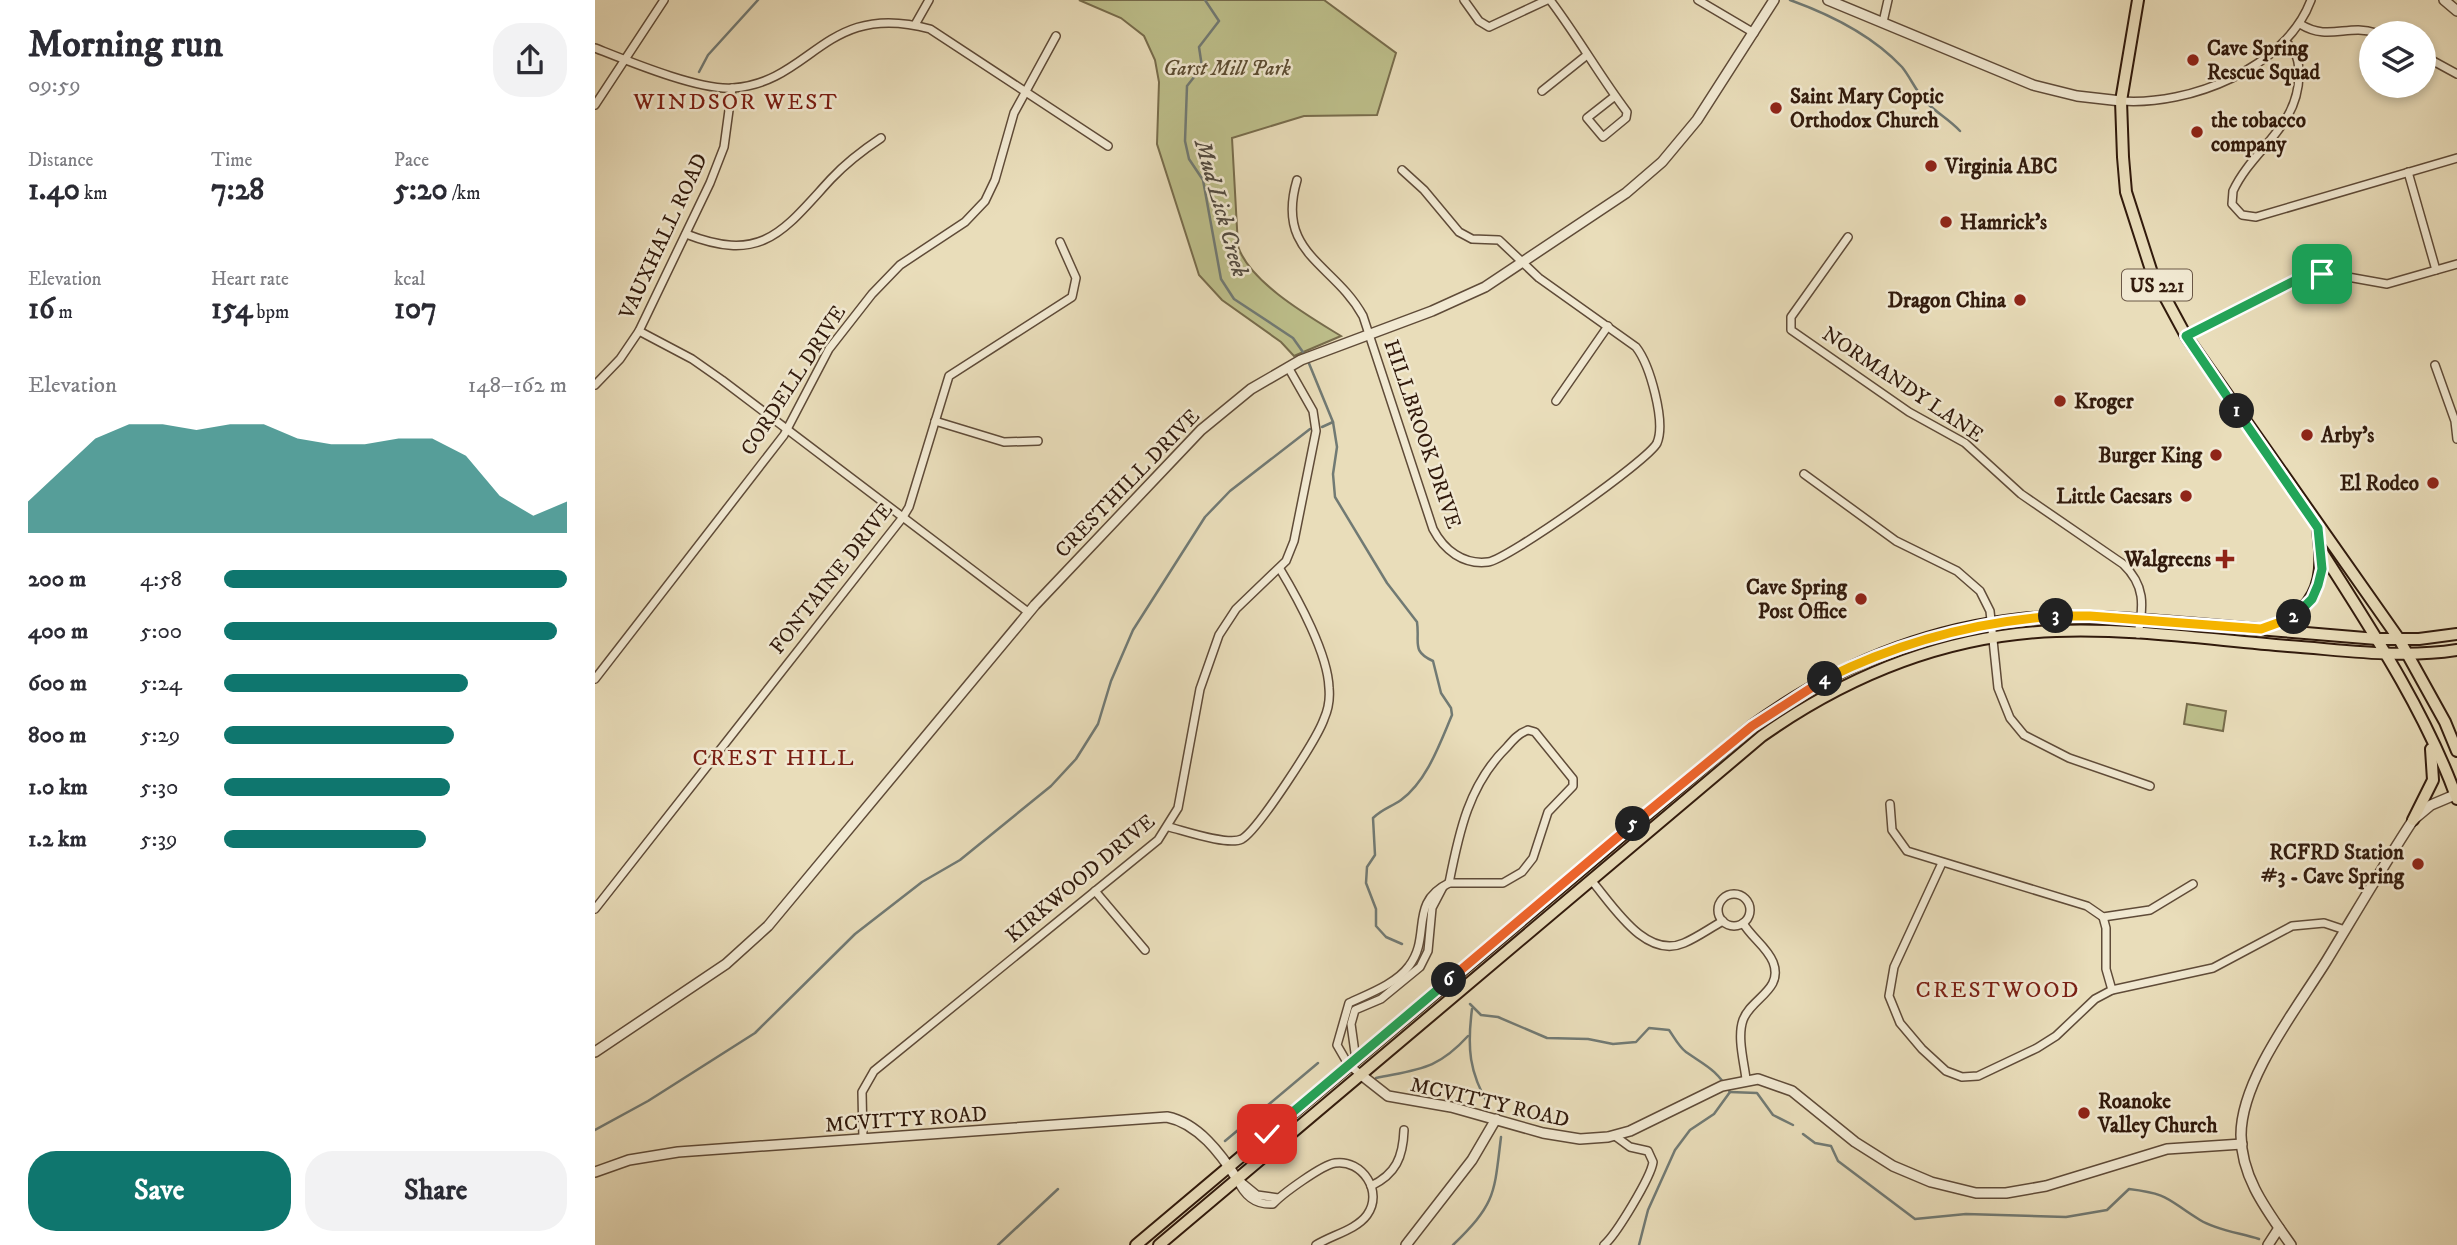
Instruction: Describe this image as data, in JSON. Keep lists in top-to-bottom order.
{
  "streets": {
    "main road": ["US 221"],
    "street": [
      "VAUXHALL ROAD",
      "CORDELL DRIVE",
      "NORMANDY LANE",
      "HILLBROOK DRIVE",
      "CRESTHILL DRIVE",
      "FONTAINE DRIVE",
      "KIRKWOOD DRIVE",
      "MCVITTY ROAD"
    ]
  },
  "crossings": [
    ["HILLBROOK DRIVE", "CRESTHILL DRIVE"],
    ["CRESTHILL DRIVE", "KIRKWOOD DRIVE"],
    ["KIRKWOOD DRIVE", "MCVITTY ROAD"]
  ],
  "districts": ["WINDSOR WEST", "CREST HILL", "CRESTWOOD"],
  "water": ["Mud Lick Creek"],
  "parks": ["Garst Mill Park"],
  "places": {
    "other": [
      "Cave Spring Rescue Squad",
      "Saint Mary Coptic Orthodox Church",
      "the tobacco company",
      "Virginia ABC",
      "Hamrick's",
      "Dragon China",
      "Kroger",
      "Arby's",
      "Burger King",
      "El Rodeo",
      "Little Caesars",
      "Cave Spring Post Office",
      "RCFRD Station #3 - Cave Spring",
      "Roanoke Valley Church"
    ],
    "health": ["Walgreens"]
  },
  "page": {
    "heading": ["Morning run", "09:59"],
    "stats": [
      ["Distance", "1.40 km"],
      ["Time", "7:28"],
      ["Pace", "5:20 /km"],
      ["Elevation", "16 m"],
      ["Heart rate", "154 bpm"],
      ["kcal", "107"]
    ],
    "chart": ["Elevation", "148–162 m"],
    "pins": [
      "1",
      "3",
      "2",
      "4",
      "5",
      "6"
    ],
    "list": [
      {
        "name": "200 m",
        "note": "4:58"
      },
      {
        "name": "400 m",
        "note": "5:00"
      },
      {
        "name": "600 m",
        "note": "5:24"
      },
      {
        "name": "800 m",
        "note": "5:29"
      },
      {
        "name": "1.0 km",
        "note": "5:30"
      },
      {
        "name": "1.2 km",
        "note": "5:39"
      }
    ],
    "buttons": ["Save", "Share"]
  }
}
